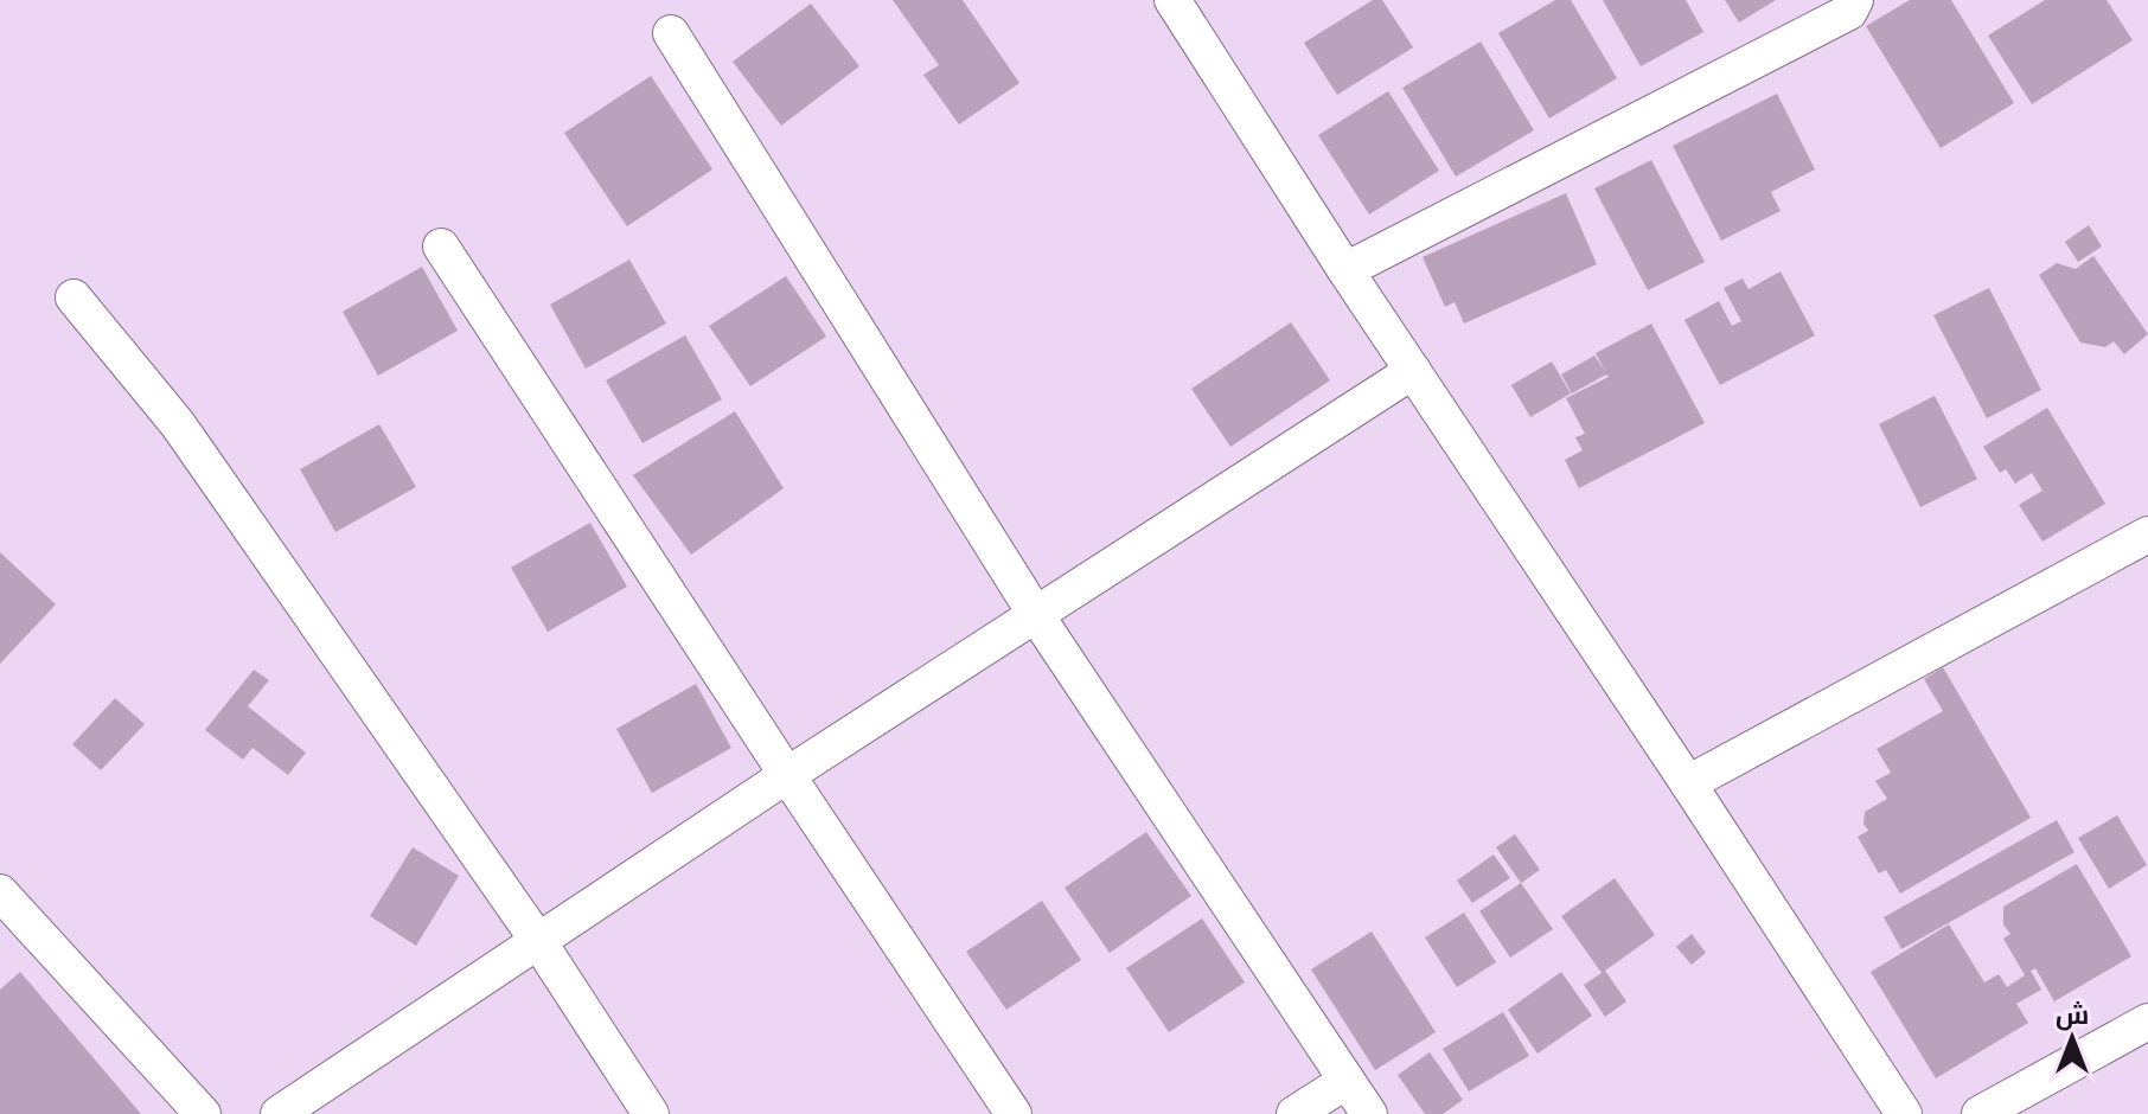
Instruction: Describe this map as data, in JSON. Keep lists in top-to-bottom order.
{
  "north": "top"
}
